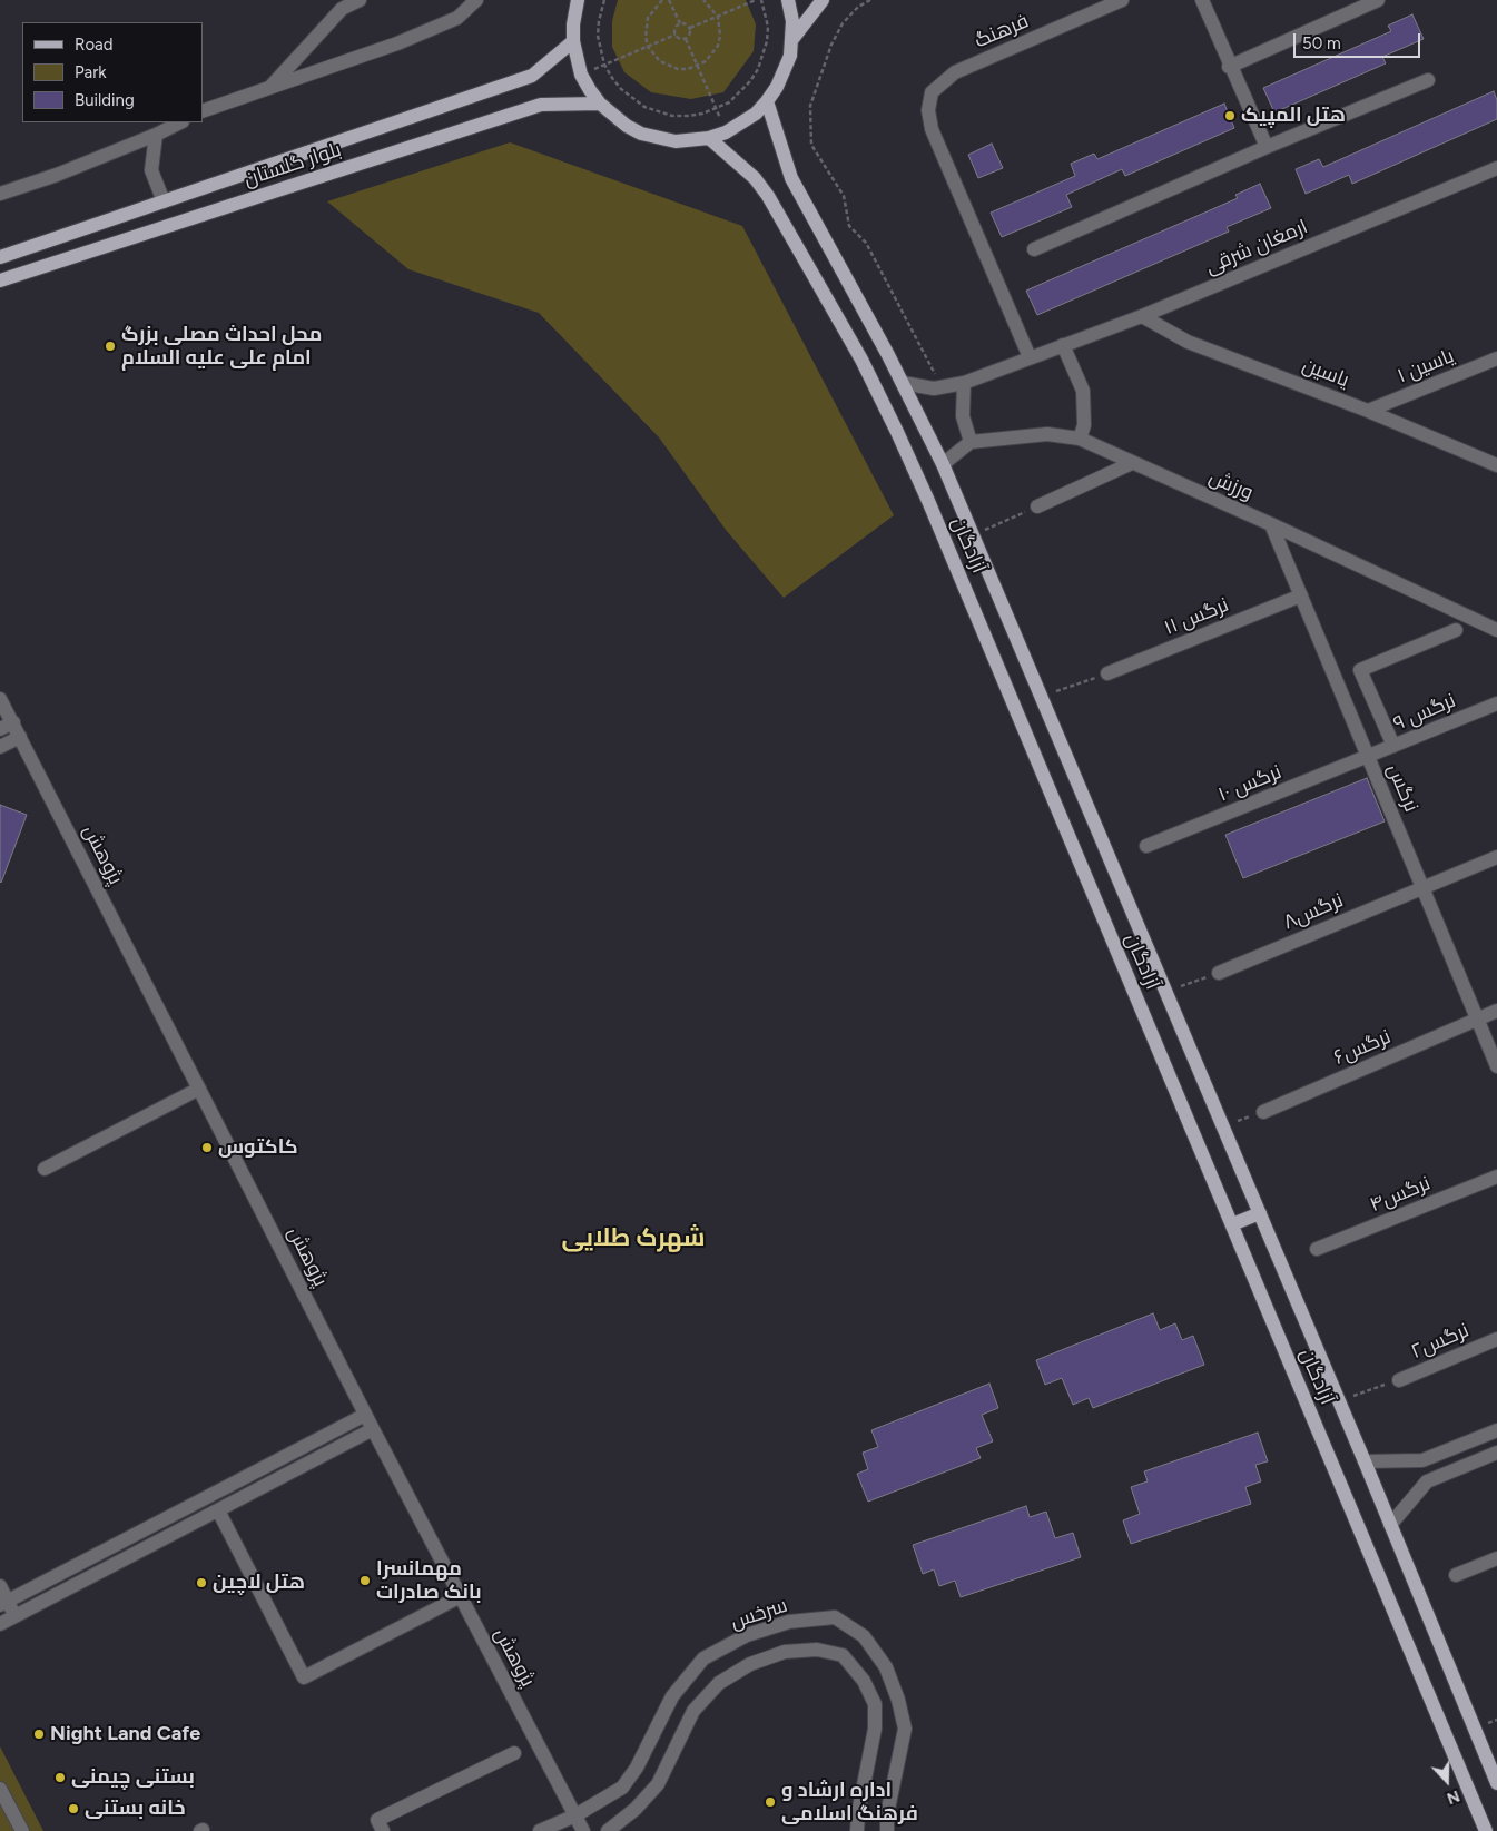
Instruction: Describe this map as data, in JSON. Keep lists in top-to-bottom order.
{
  "streets": {
    "main road": ["بلوار گلستان", "آزادگان"],
    "street": [
      "فرهنگ",
      "ارمغان شرقی",
      "یاسین ۱",
      "یاسین",
      "ورزش",
      "نرگس ۱۱",
      "نرگس ۹",
      "نرگس ۱۰",
      "نرگس",
      "پژوهش",
      "نرگس۸",
      "نرگس۶",
      "نرگس۴",
      "نرگس۲",
      "سرخس"
    ]
  },
  "crossings": [
    ["فرهنگ", "ارمغان شرقی"],
    ["ارمغان شرقی", "یاسین"],
    ["ارمغان شرقی", "آزادگان"],
    ["یاسین ۱", "یاسین"],
    ["ورزش", "نرگس"],
    ["نرگس ۱۱", "نرگس"],
    ["نرگس ۹", "نرگس ۱۰"],
    ["نرگس ۹", "نرگس"],
    ["نرگس ۱۰", "نرگس"],
    ["نرگس", "نرگس۸"],
    ["نرگس", "نرگس۶"],
    ["پژوهش", "سرخس"]
  ],
  "districts": ["شهرک طلایی"],
  "places": [
    "هتل المپیک",
    "محل احداث مصلی بزرگ امام علی علیه السلام",
    "کاکتوس",
    "مهمانسرا بانک صادرات",
    "هتل لاچین",
    "Night Land Cafe",
    "بستنی چیمنی",
    "اداره ارشاد و فرهنگ اسلامی",
    "خانه بستنی"
  ],
  "legend": ["Road", "Park", "Building"],
  "scale_bar": "50 m",
  "north": "bottom"
}
